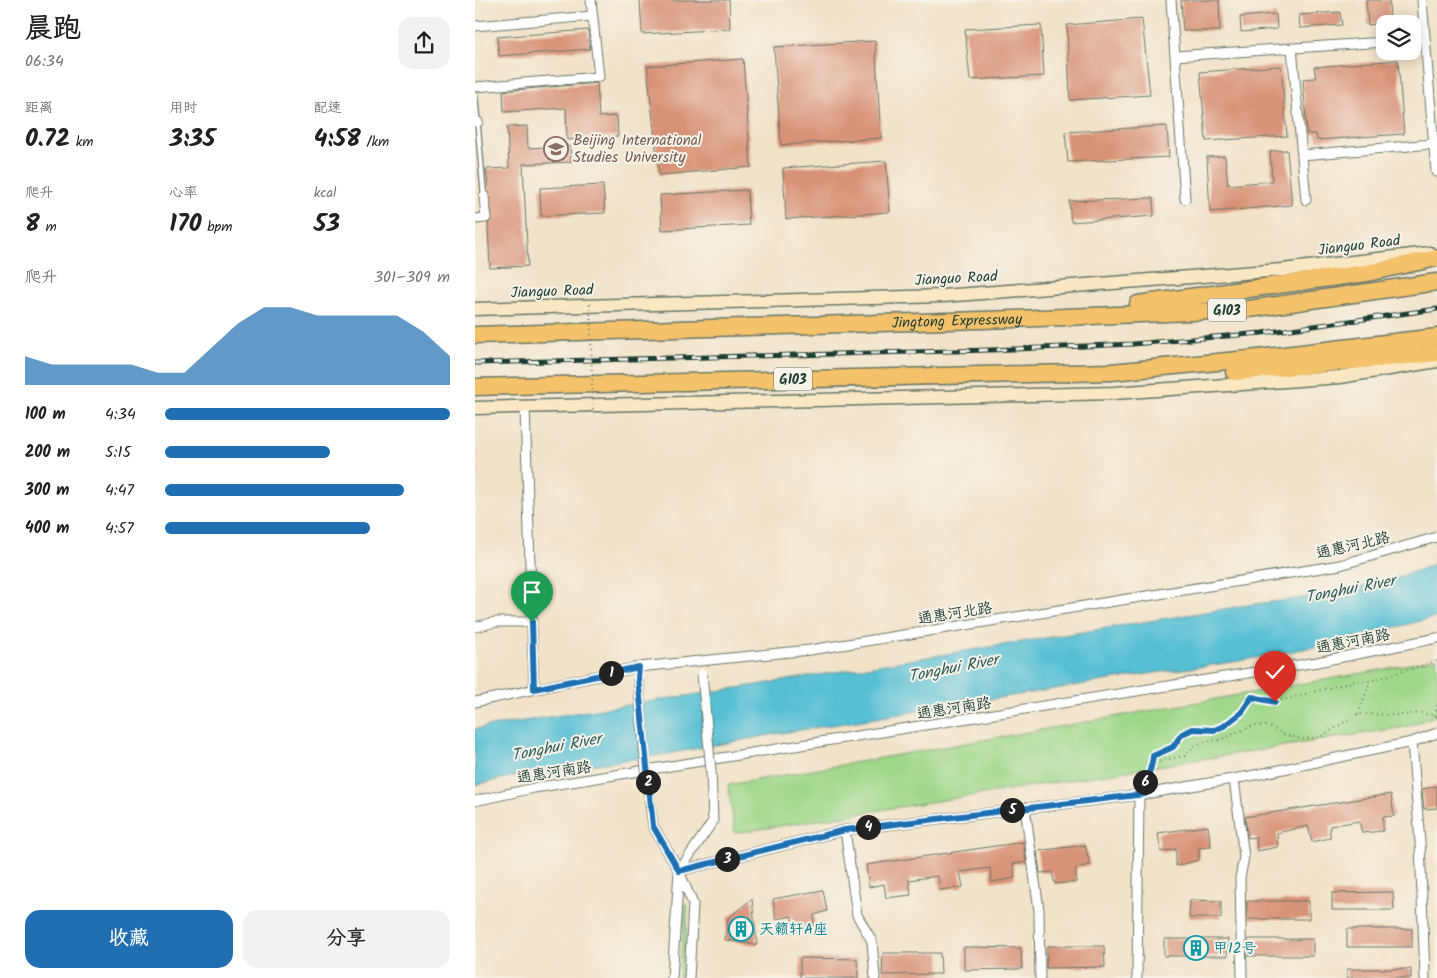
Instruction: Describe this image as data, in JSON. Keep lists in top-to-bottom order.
{
  "streets": {
    "highway": ["G103", "Jingtong Expressway"],
    "main road": ["Jianguo Road"],
    "street": ["通惠河北路", "通惠河南路"]
  },
  "water": ["Tonghui River"],
  "places": {
    "school or university": ["Beijing International Studies University"],
    "building": ["天籁轩A座", "甲12号"]
  },
  "page": {
    "heading": ["晨跑", "06:34"],
    "stats": [
      ["距离", "0.72 km"],
      ["用时", "3:35"],
      ["配速", "4:58 /km"],
      ["爬升", "8 m"],
      ["心率", "170 bpm"],
      ["kcal", "53"]
    ],
    "chart": ["爬升", "301–309 m"],
    "list": [
      {
        "name": "100 m",
        "note": "4:34"
      },
      {
        "name": "200 m",
        "note": "5:15"
      },
      {
        "name": "300 m",
        "note": "4:47"
      },
      {
        "name": "400 m",
        "note": "4:57"
      }
    ],
    "pins": [
      "1",
      "2",
      "6",
      "5",
      "4",
      "3"
    ],
    "buttons": ["收藏", "分享"]
  }
}
